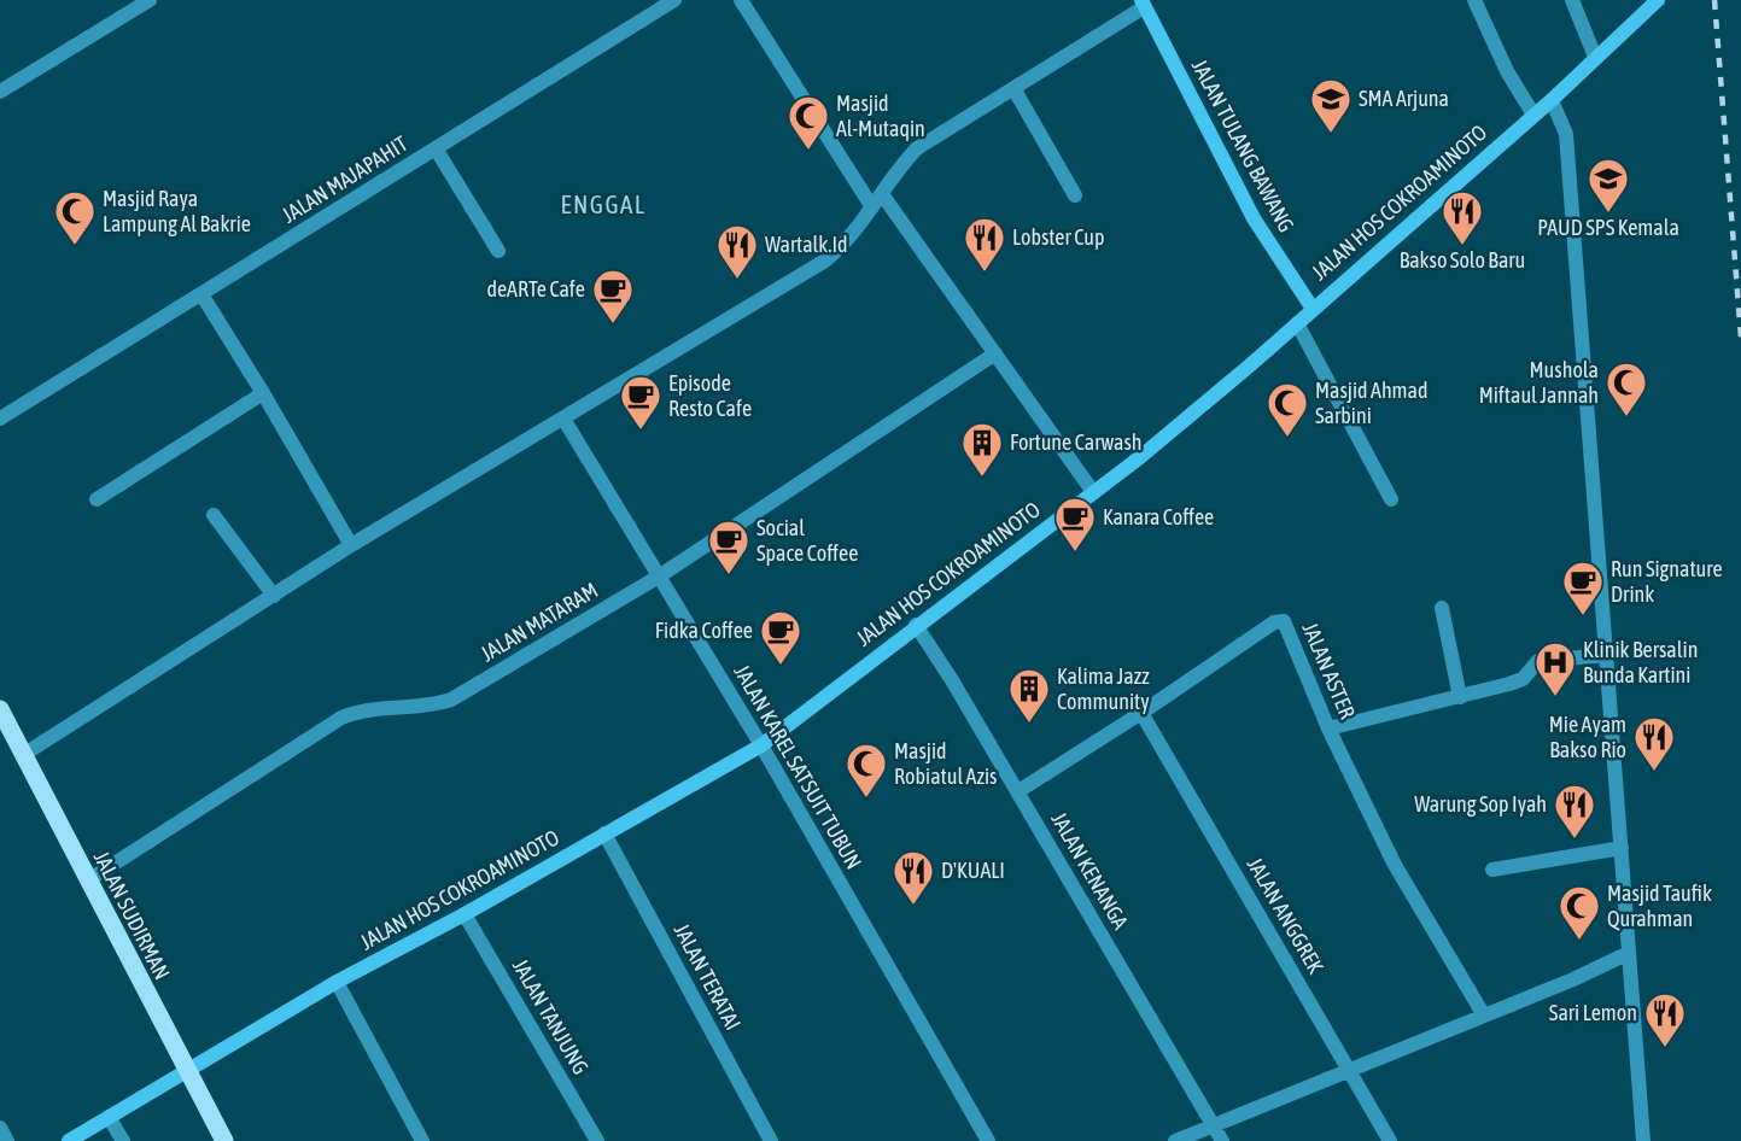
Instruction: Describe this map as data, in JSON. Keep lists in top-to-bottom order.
{
  "streets": {
    "main road": ["JALAN SUDIRMAN"],
    "street": [
      "JALAN TULANG BAWANG",
      "JALAN MAJAPAHIT",
      "JALAN HOS COKROAMINOTO",
      "JALAN MATARAM",
      "JALAN ASTER",
      "JALAN KAREL SATSUIT TUBUN",
      "JALAN KENANGA",
      "JALAN ANGGREK",
      "JALAN TERATAI",
      "JALAN TANJUNG"
    ]
  },
  "crossings": [
    ["JALAN TULANG BAWANG", "JALAN HOS COKROAMINOTO"],
    ["JALAN HOS COKROAMINOTO", "JALAN KAREL SATSUIT TUBUN"],
    ["JALAN HOS COKROAMINOTO", "JALAN KENANGA"],
    ["JALAN HOS COKROAMINOTO", "JALAN SUDIRMAN"],
    ["JALAN HOS COKROAMINOTO", "JALAN TERATAI"],
    ["JALAN HOS COKROAMINOTO", "JALAN TANJUNG"],
    ["JALAN MATARAM", "JALAN KAREL SATSUIT TUBUN"],
    ["JALAN MATARAM", "JALAN SUDIRMAN"],
    ["JALAN ASTER", "JALAN KENANGA"],
    ["JALAN ASTER", "JALAN ANGGREK"]
  ],
  "districts": ["ENGGAL"],
  "places": {
    "school or university": ["SMA Arjuna", "PAUD SPS Kemala"],
    "mosque": [
      "Masjid Al-Mutaqin",
      "Masjid Raya Lampung Al Bakrie",
      "Mushola Miftaul Jannah",
      "Masjid Ahmad Sarbini",
      "Masjid Robiatul Azis",
      "Masjid Taufik Qurahman"
    ],
    "restaurant": [
      "Bakso Solo Baru",
      "Lobster Cup",
      "Wartalk.Id",
      "Mie Ayam Bakso Rio",
      "Warung Sop Iyah",
      "D'KUALI",
      "Sari Lemon"
    ],
    "cafe": [
      "deARTe Cafe",
      "Episode Resto Cafe",
      "Kanara Coffee",
      "Social Space Coffee",
      "Run Signature Drink",
      "Fidka Coffee"
    ],
    "building": ["Fortune Carwash", "Kalima Jazz Community"],
    "hospital": ["Klinik Bersalin Bunda Kartini"]
  }
}
